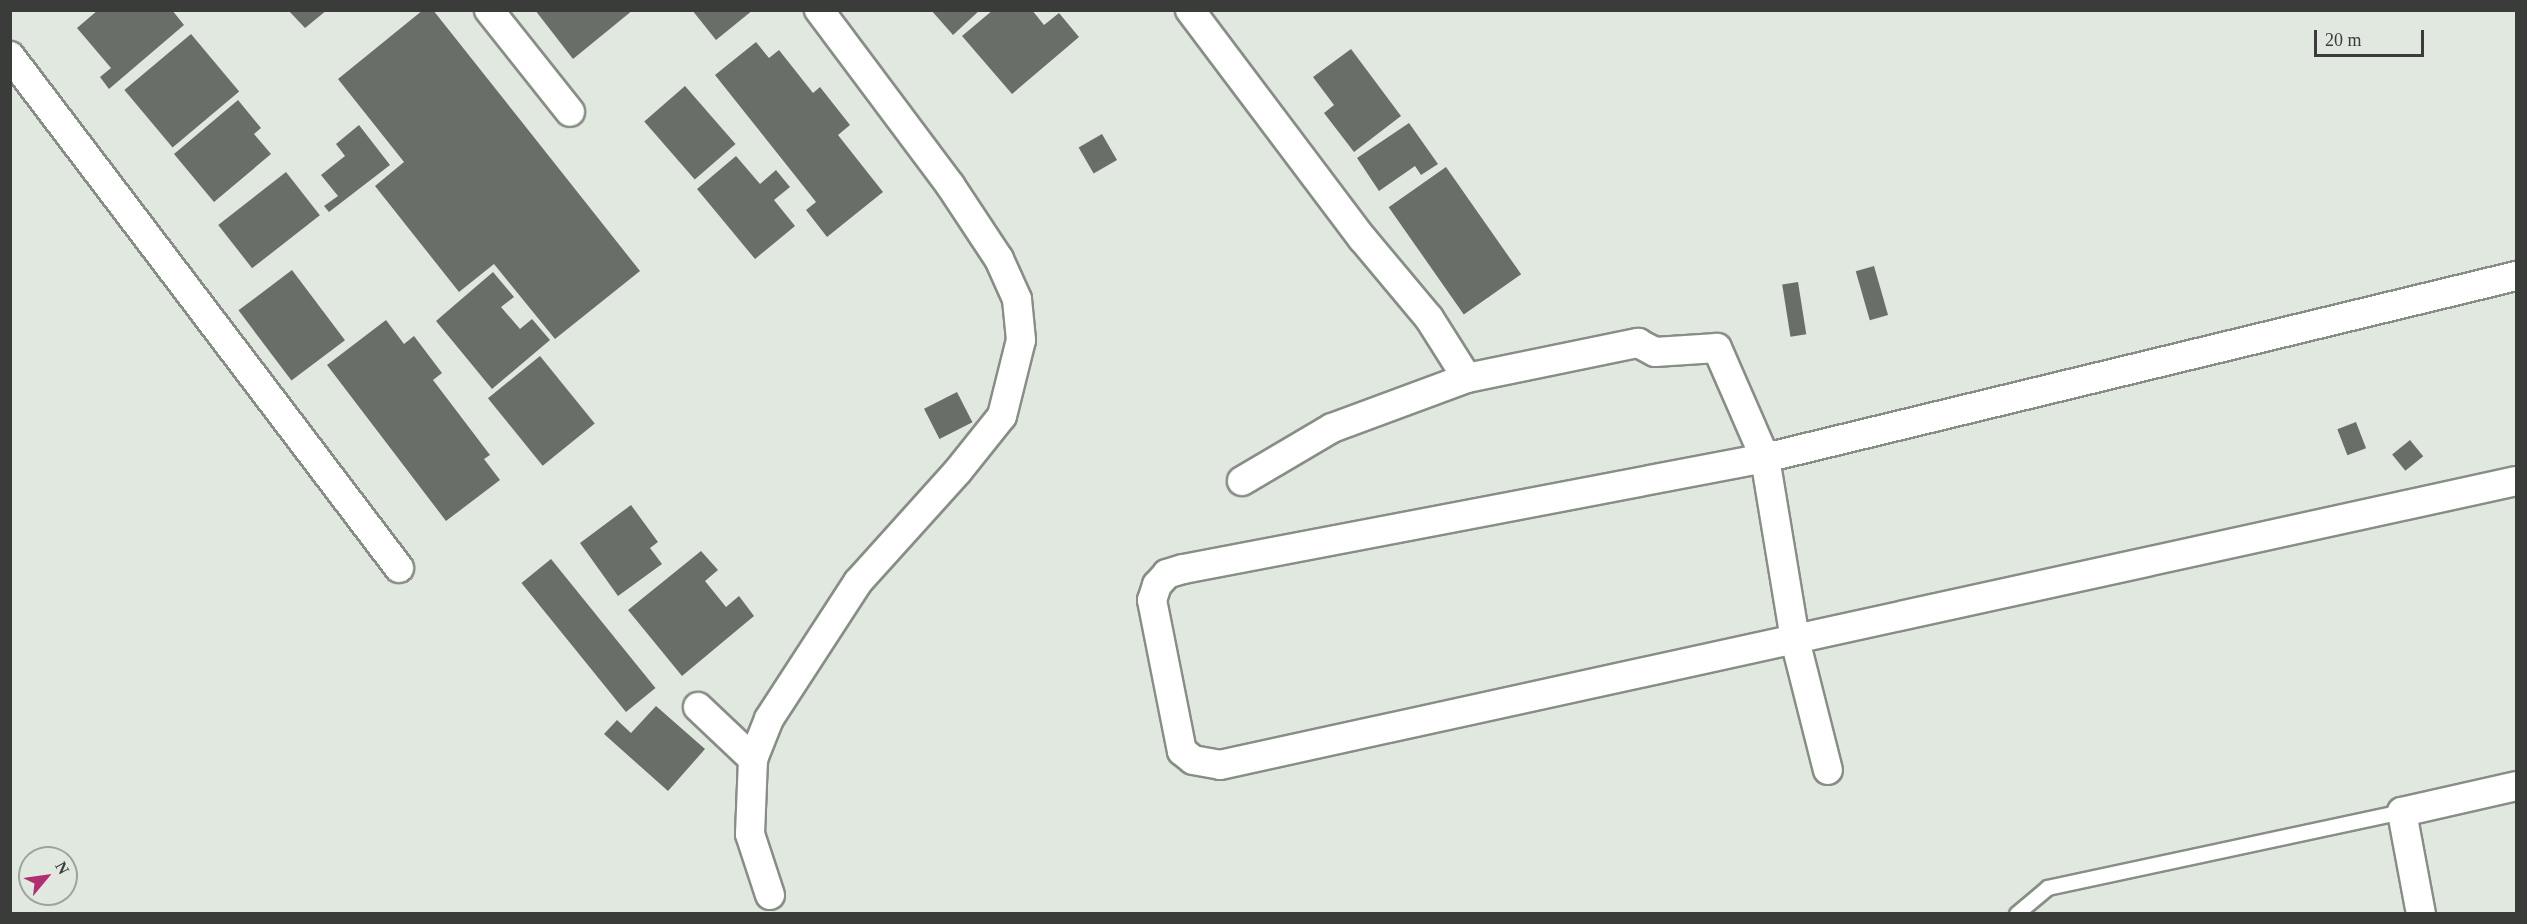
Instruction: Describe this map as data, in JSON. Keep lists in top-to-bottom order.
{
  "scale_bar": "20 m",
  "north": "top right"
}
